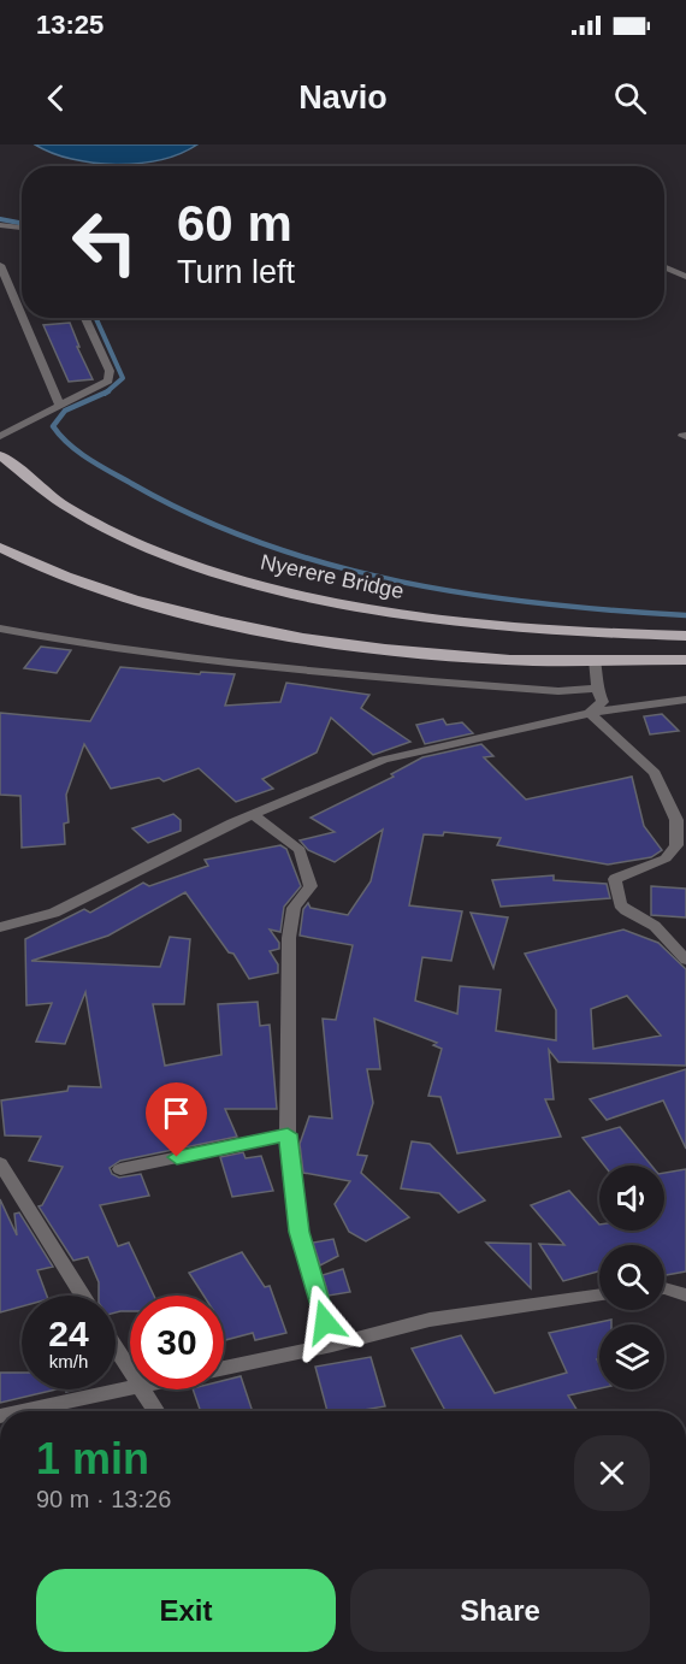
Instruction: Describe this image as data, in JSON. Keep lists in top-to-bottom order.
{
  "streets": {
    "main road": ["Nyerere Bridge"]
  },
  "page": {
    "status": "13:25",
    "header": "Navio",
    "turn": ["60 m", "Turn left"],
    "speed": "24 km/h",
    "limit": "30",
    "heading": ["1 min", "90 m · 13:26"],
    "buttons": ["Exit", "Share"]
  }
}
